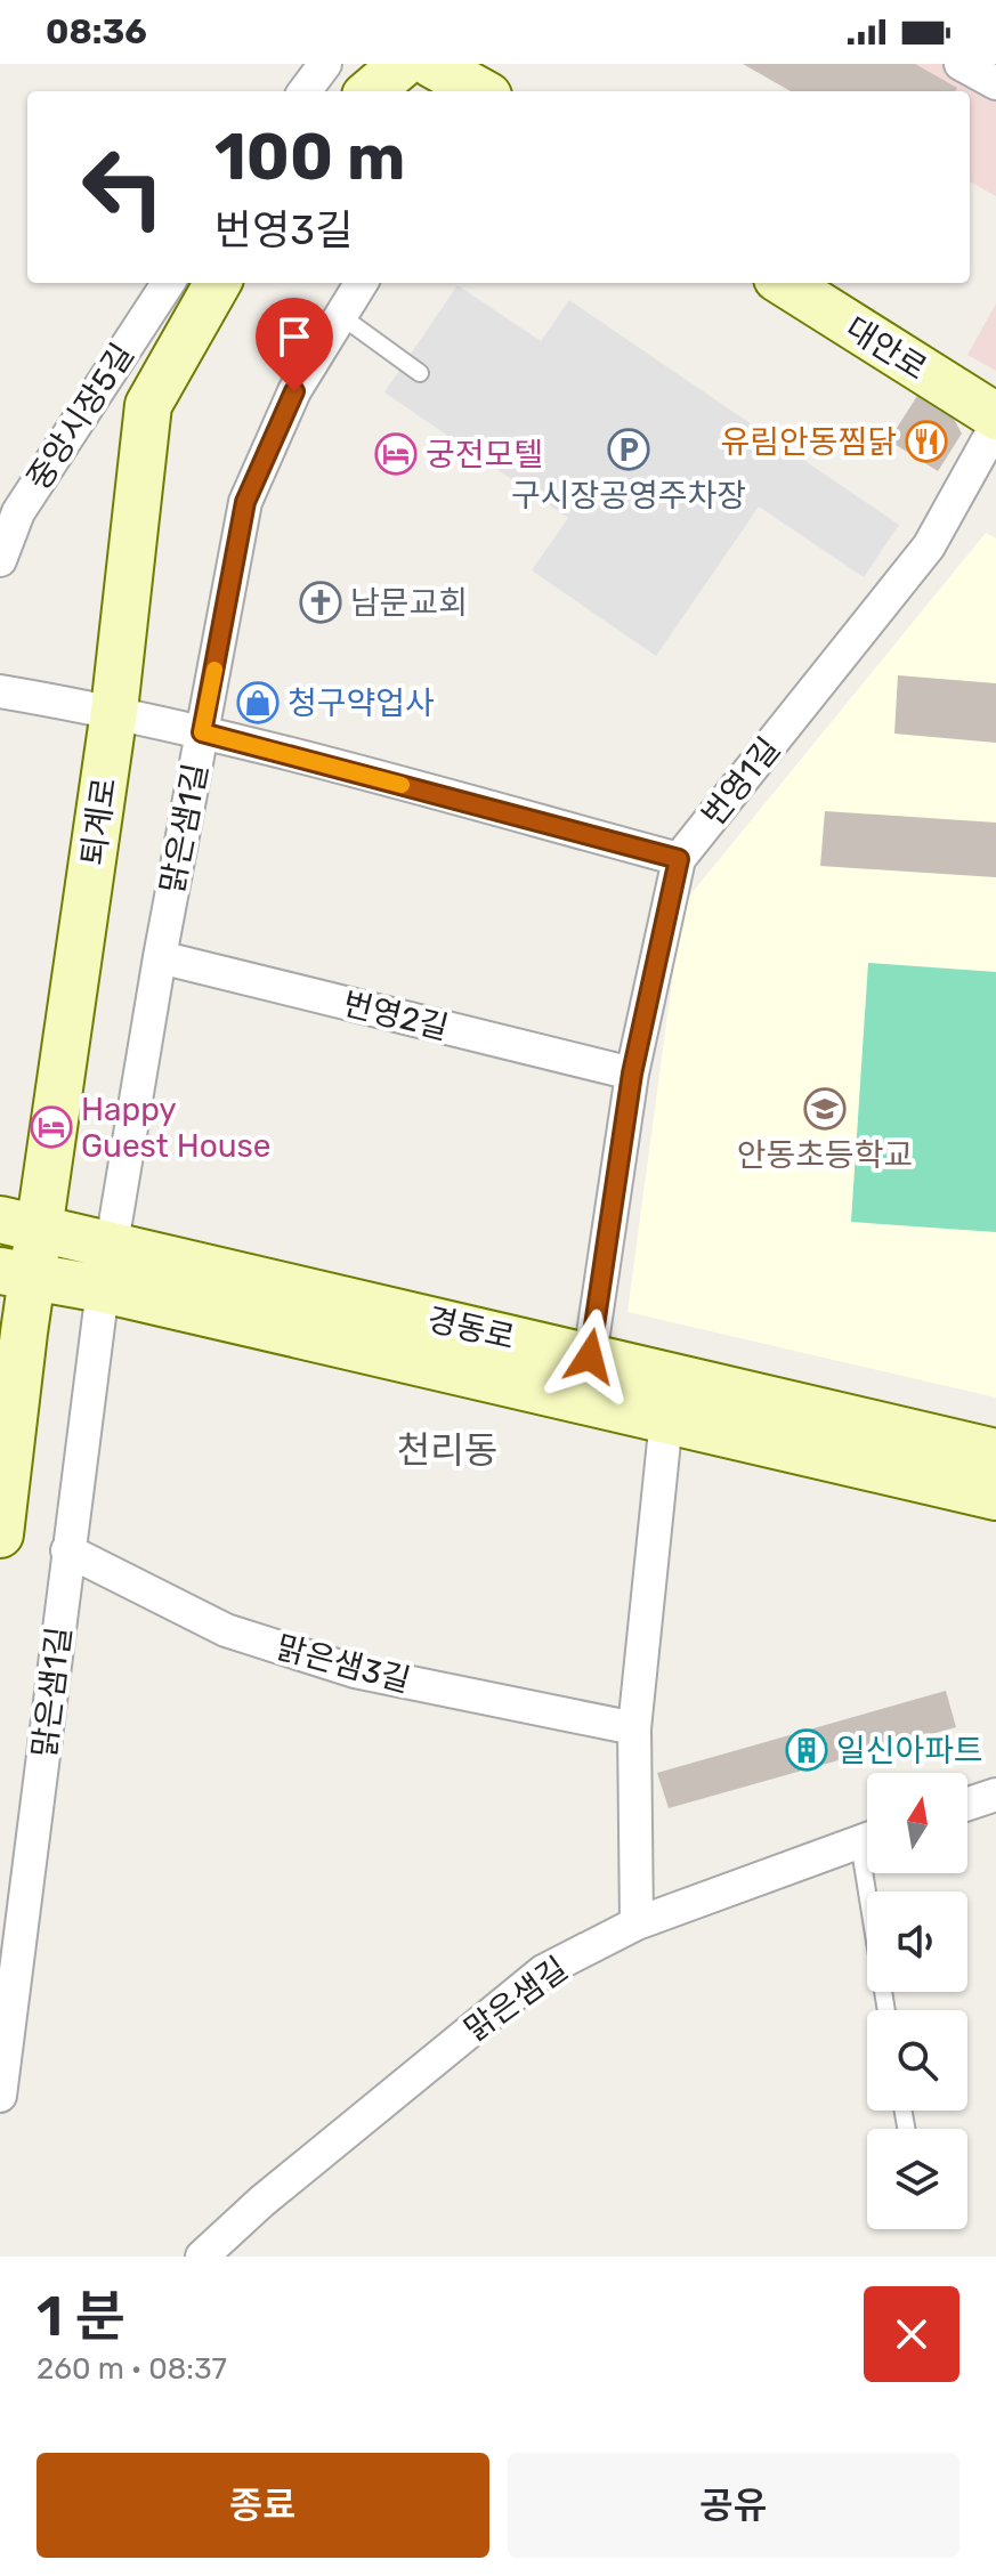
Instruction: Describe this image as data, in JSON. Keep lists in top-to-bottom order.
{
  "streets": {
    "street": [
      "대안로",
      "중앙시장5길",
      "번영1길",
      "퇴계로",
      "맑은샘1길",
      "번영2길",
      "경동로",
      "맑은샘3길",
      "맑은샘길"
    ]
  },
  "crossings": [
    ["번영1길", "번영2길"],
    ["번영1길", "경동로"],
    ["퇴계로", "경동로"],
    ["맑은샘1길", "번영2길"],
    ["맑은샘1길", "경동로"],
    ["맑은샘1길", "맑은샘3길"]
  ],
  "districts": ["천리동"],
  "places": {
    "restaurant": ["유림안동찜닭"],
    "parking": ["구시장공영주차장"],
    "hotel": ["궁전모텔", "Happy Guest House"],
    "church": ["남문교회"],
    "shop": ["청구약업사"],
    "school or university": ["안동초등학교"],
    "building": ["일신아파트"]
  },
  "north": "top",
  "page": {
    "status": "08:36",
    "turn": ["100 m", "번영3길"],
    "heading": ["1 분", "260 m · 08:37"],
    "buttons": ["종료", "공유"]
  }
}
